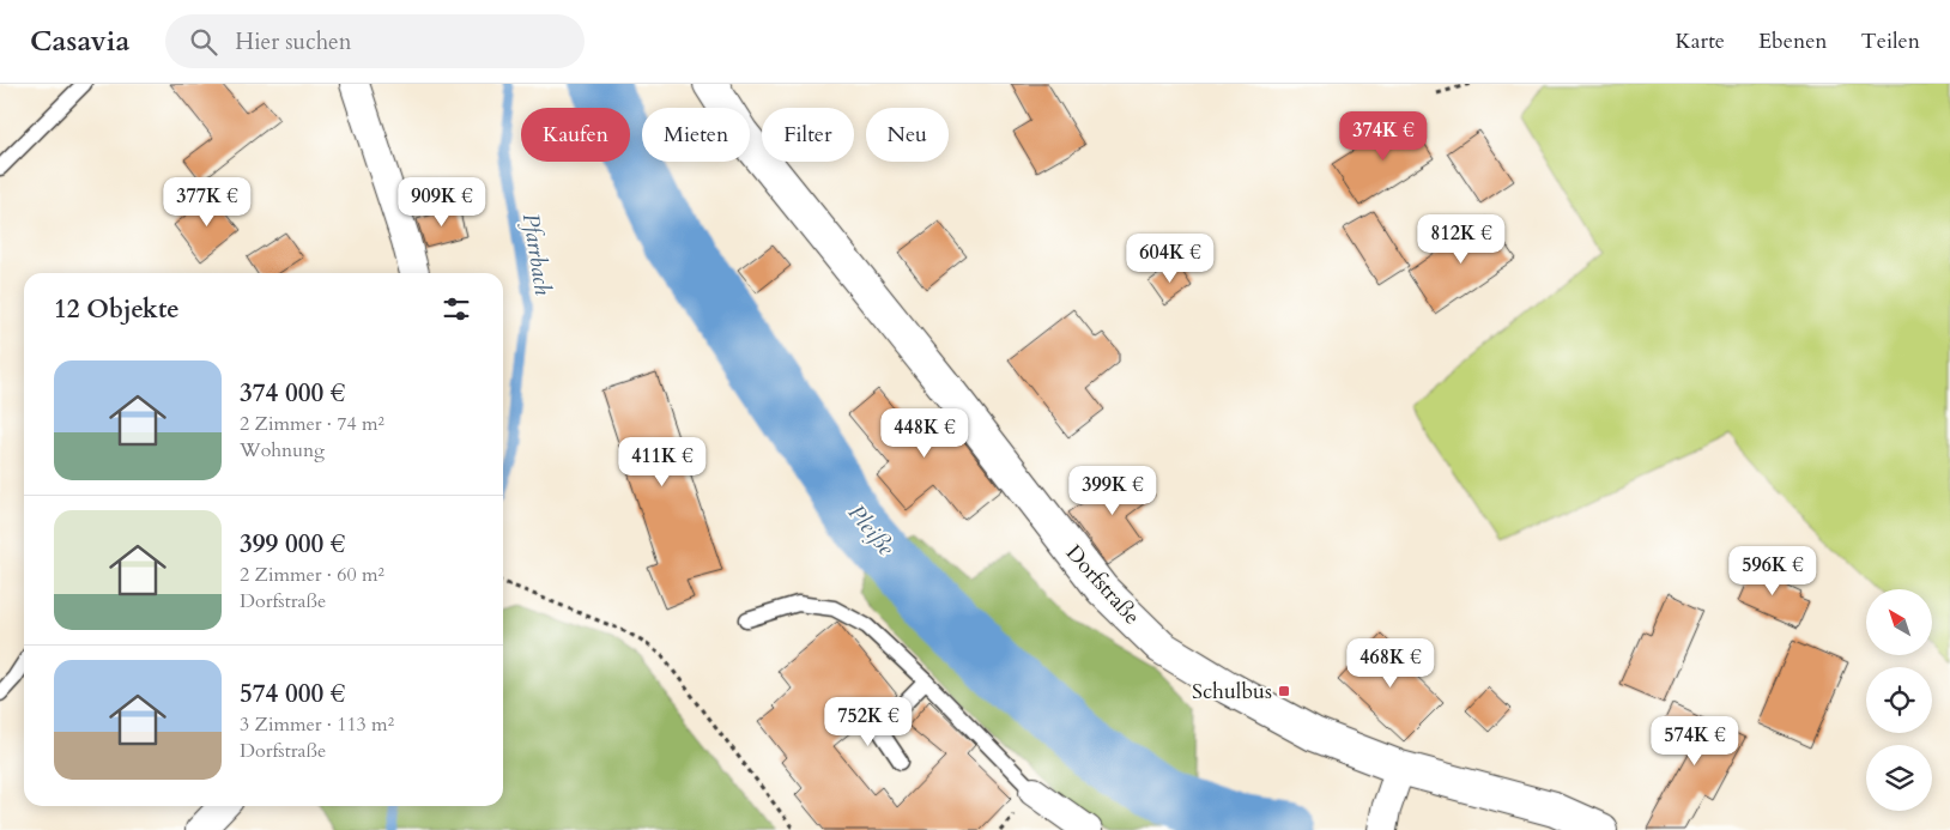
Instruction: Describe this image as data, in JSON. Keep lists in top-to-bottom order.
{
  "streets": {
    "street": ["Dorfstraße"]
  },
  "water": ["Pfarrbach", "Pleiße"],
  "places": {
    "transit": ["Schulbus"]
  },
  "north": "top left",
  "page": {
    "header": "Casavia",
    "search": "Hier suchen",
    "nav": ["Karte", "Ebenen", "Teilen"],
    "chip": [
      "Kaufen",
      "Mieten",
      "Filter",
      "Neu"
    ],
    "price": [
      "374K €",
      "377K €",
      "909K €",
      "812K €",
      "604K €",
      "448K €",
      "411K €",
      "399K €",
      "596K €",
      "468K €",
      "752K €",
      "574K €"
    ],
    "heading": "12 Objekte",
    "list": [
      {
        "name": "374 000 €",
        "note": "2 Zimmer · 74 m² · Wohnung"
      },
      {
        "name": "399 000 €",
        "note": "2 Zimmer · 60 m² · Dorfstraße"
      },
      {
        "name": "574 000 €",
        "note": "3 Zimmer · 113 m² · Dorfstraße"
      }
    ]
  }
}
